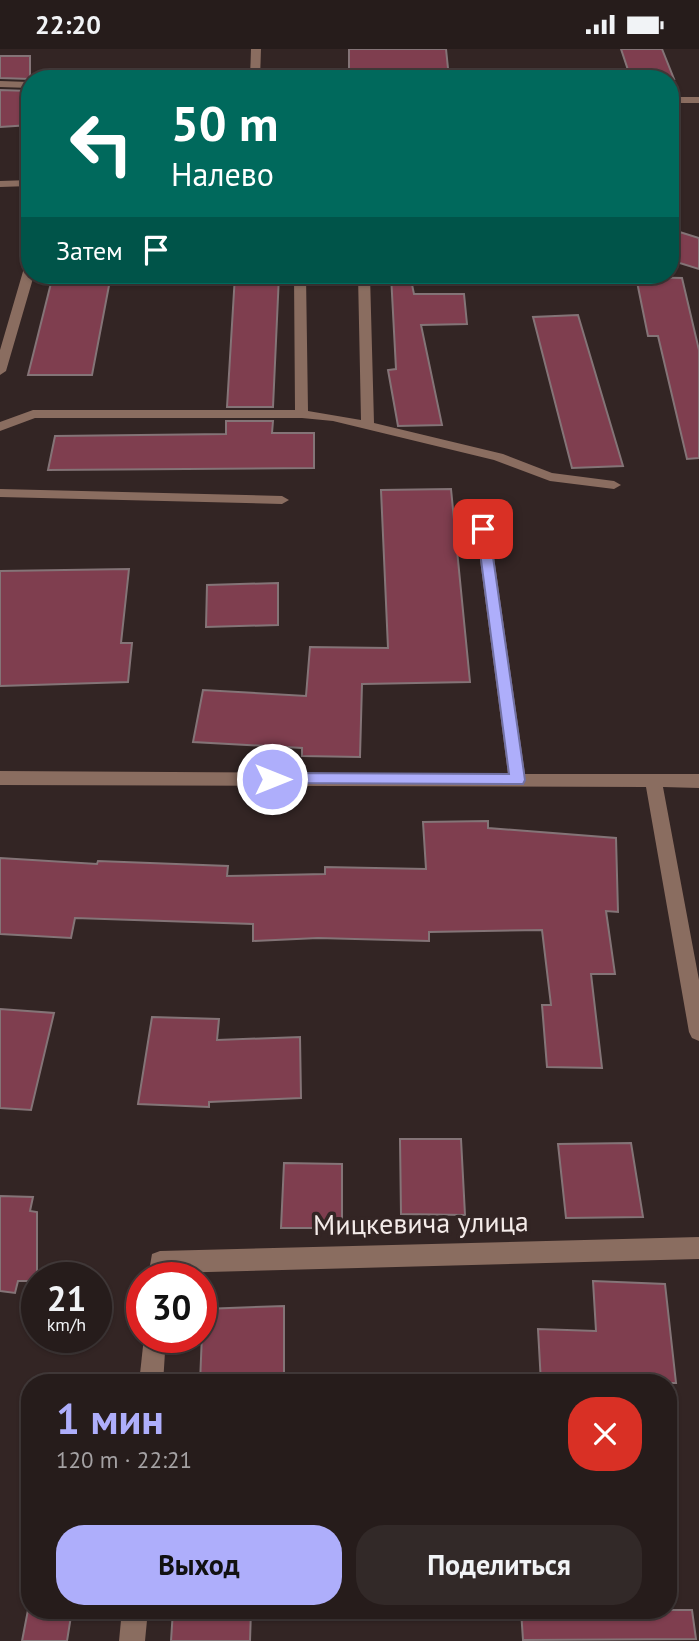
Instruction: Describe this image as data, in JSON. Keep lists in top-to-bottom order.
{
  "streets": {
    "street": ["Мицкевича улица"]
  },
  "page": {
    "status": "22:20",
    "turn": ["50 m", "Налево"],
    "then": "Затем",
    "speed": "21 km/h",
    "limit": "30",
    "heading": ["1 мин", "120 m · 22:21"],
    "buttons": ["Выход", "Поделиться"]
  }
}
